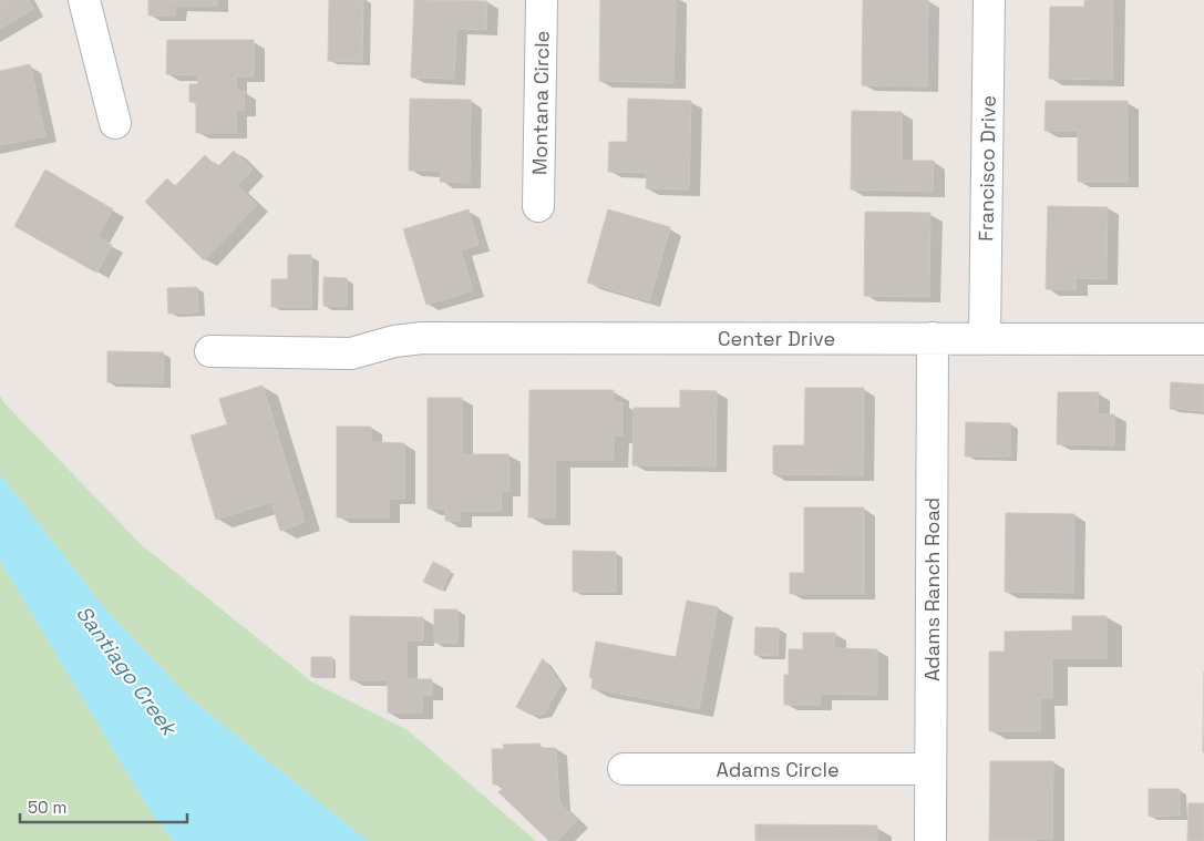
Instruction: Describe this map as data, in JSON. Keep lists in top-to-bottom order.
{
  "streets": {
    "street": [
      "Montana Circle",
      "Francisco Drive",
      "Center Drive",
      "Adams Ranch Road",
      "Adams Circle"
    ]
  },
  "crossings": [
    ["Francisco Drive", "Center Drive"],
    ["Center Drive", "Adams Ranch Road"],
    ["Adams Ranch Road", "Adams Circle"]
  ],
  "water": ["Santiago Creek"],
  "scale_bar": "50 m"
}
